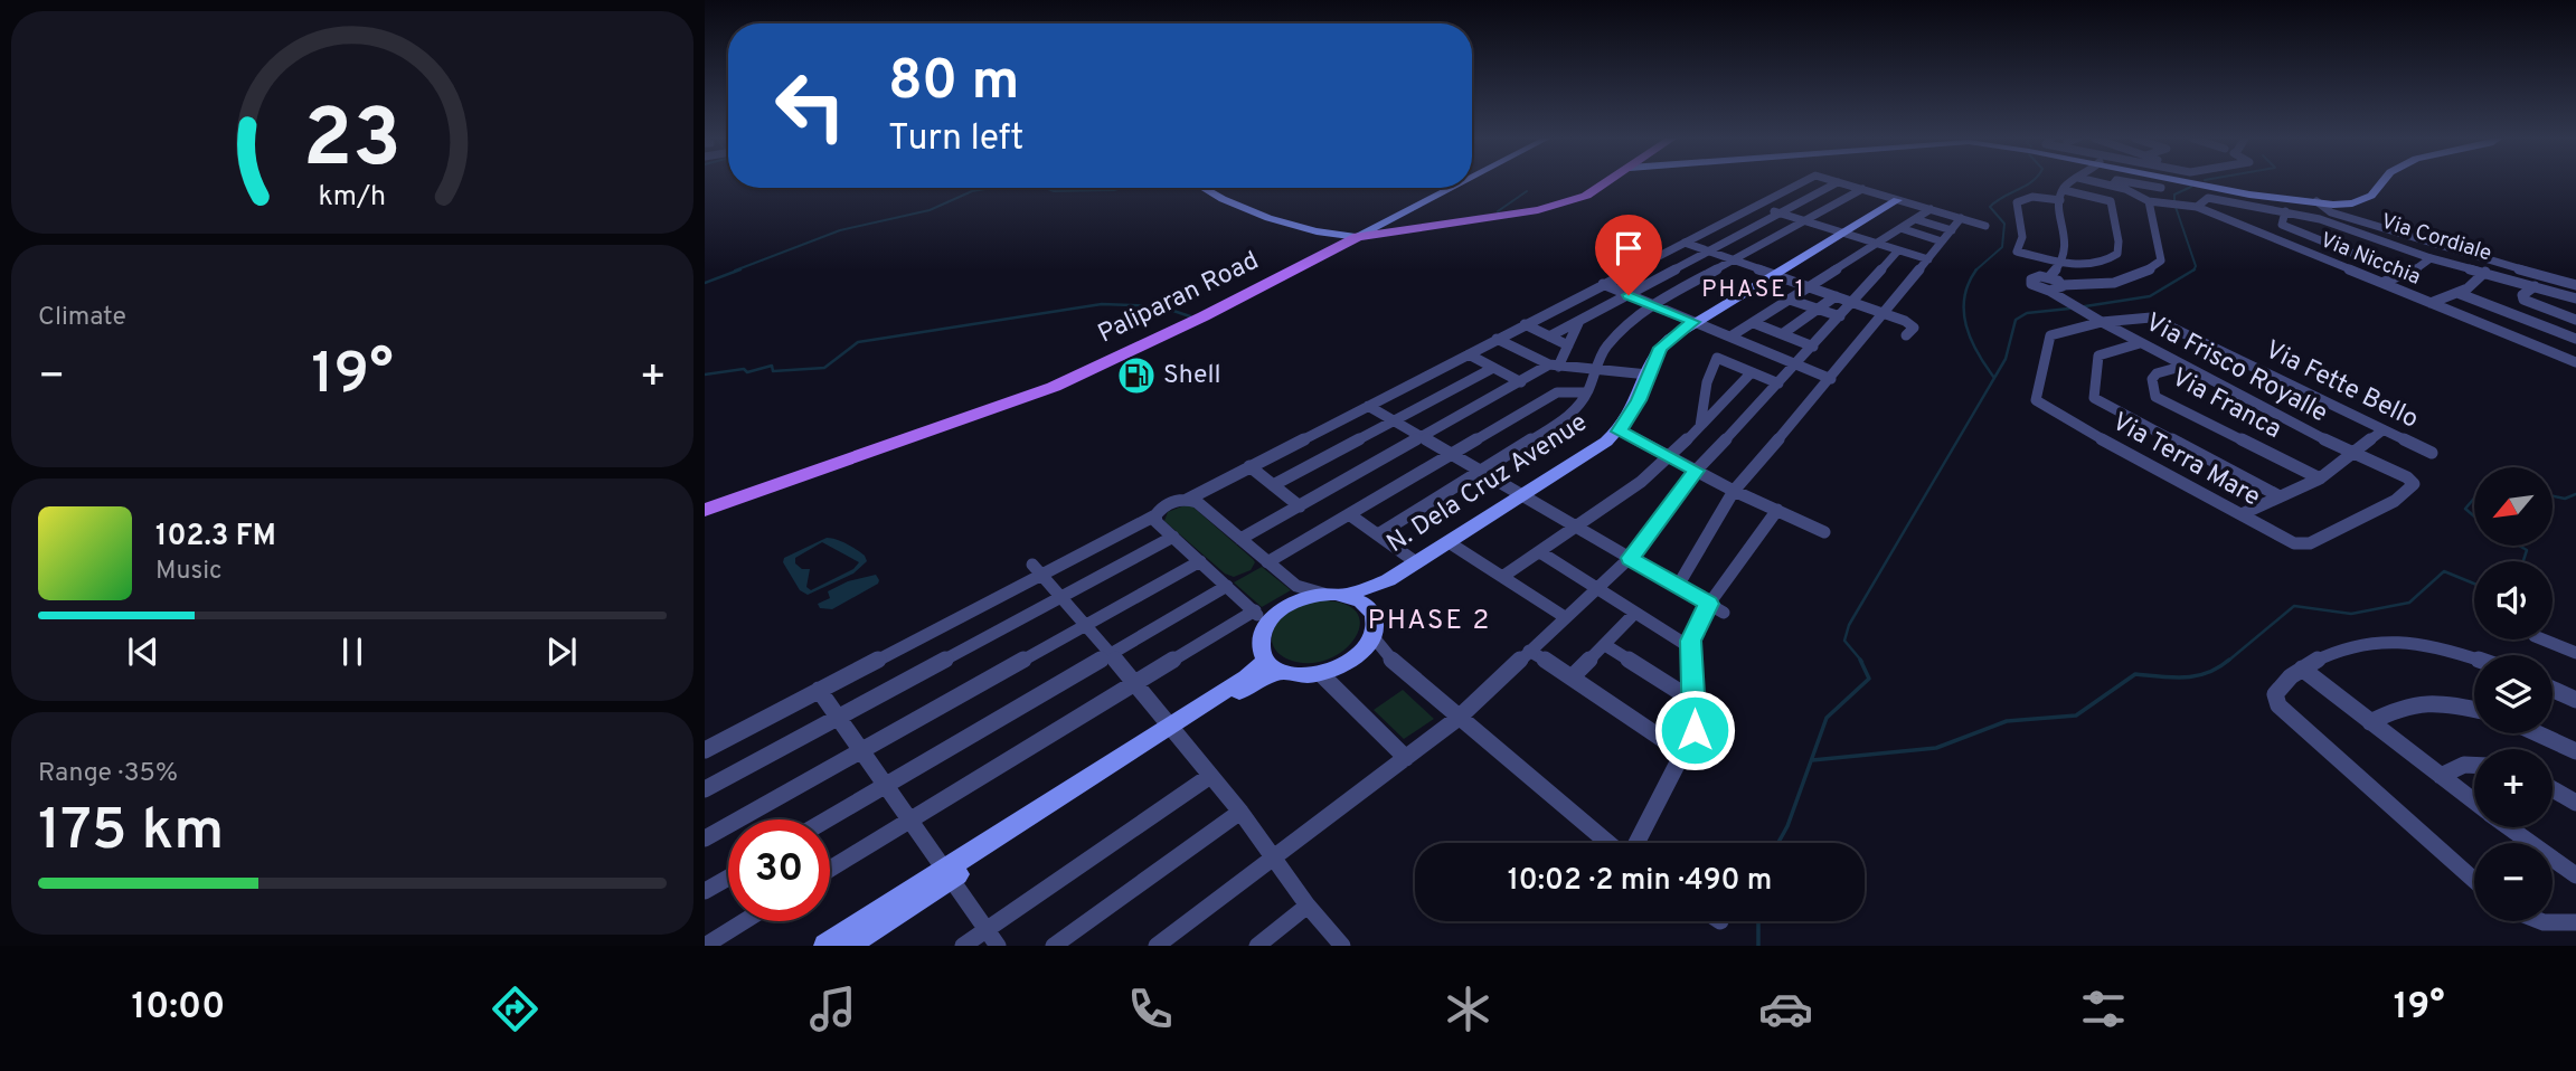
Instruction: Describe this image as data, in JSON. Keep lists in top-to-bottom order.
{
  "streets": {
    "main road": ["Paliparan Road"],
    "street": [
      "Via Cordiale",
      "Via Nicchia",
      "Via Frisco Royalle",
      "Via Fette Bello",
      "Via Franca",
      "Via Terra Mare",
      "N. Dela Cruz Avenue"
    ]
  },
  "crossings": [
    ["Via Cordiale", "Via Nicchia"],
    ["Via Frisco Royalle", "Via Fette Bello"],
    ["Via Frisco Royalle", "Via Franca"],
    ["Via Frisco Royalle", "Via Terra Mare"],
    ["Via Fette Bello", "Via Terra Mare"]
  ],
  "districts": ["PHASE 1", "PHASE 2"],
  "places": {
    "fuel station": ["Shell"]
  },
  "north": "bottom left",
  "page": {
    "turn": ["80 m", "Turn left"],
    "tile": [
      "Climate",
      ["Range · 35%", "175 km"]
    ],
    "heat": ["−", "19°", "+"],
    "map_buttons": ["+", "−"],
    "song": ["102.3 FM", "Music"],
    "limit": "30",
    "trip": "10:02 · 2 min · 490 m",
    "tabs": ["10:00", "19°"],
    "gauge": ["23", "km/h"]
  }
}
